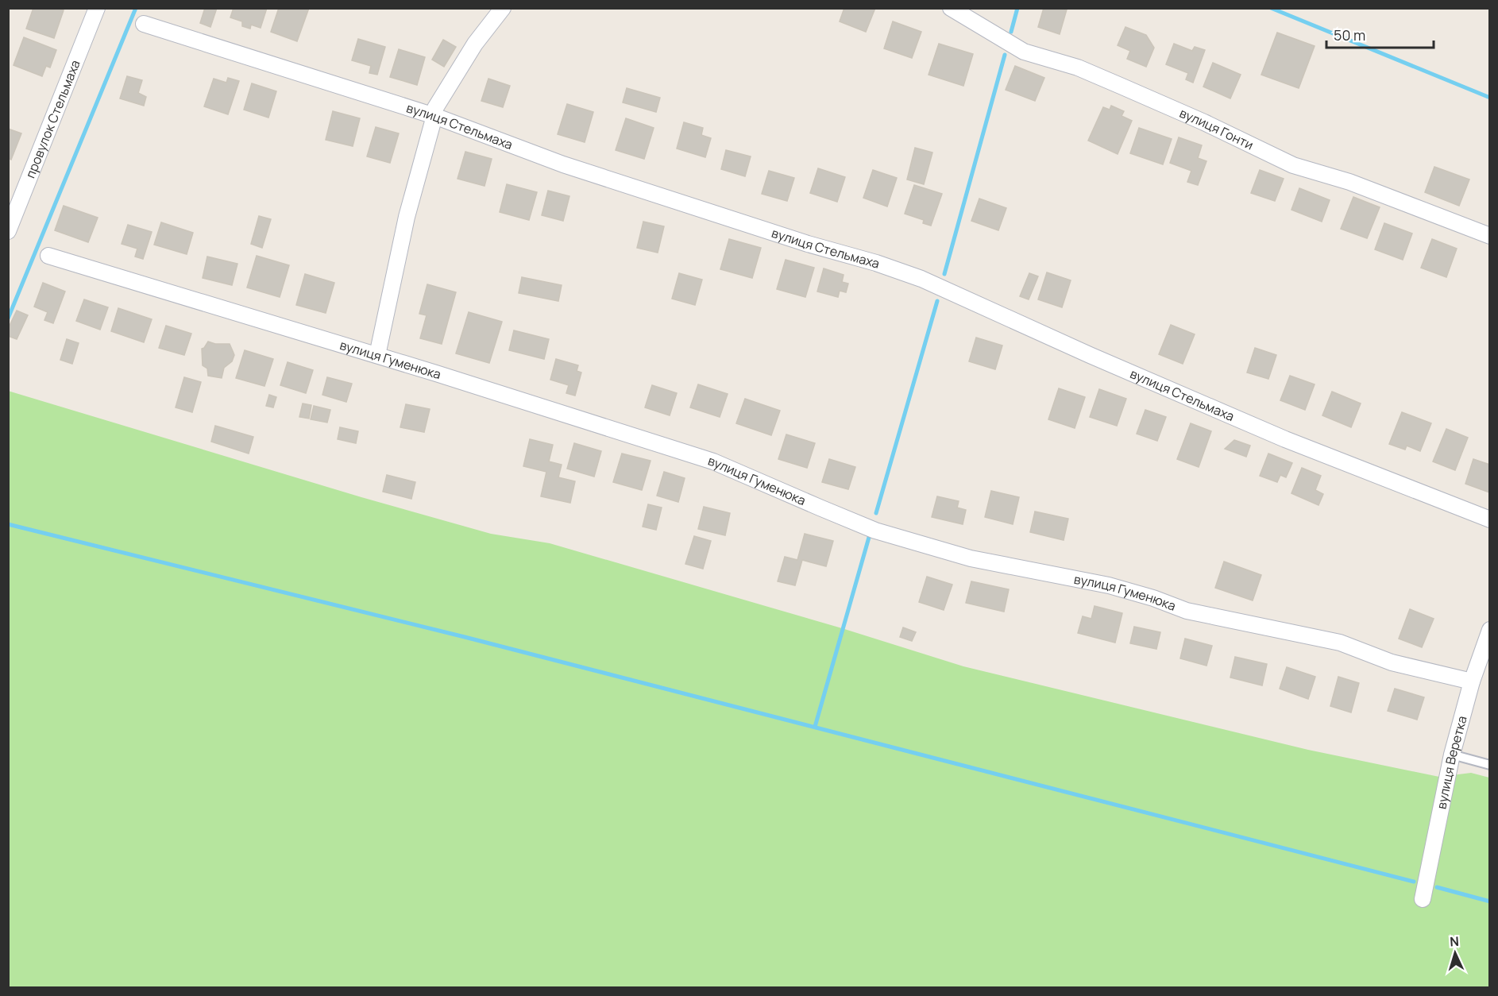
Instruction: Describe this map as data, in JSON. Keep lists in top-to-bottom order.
{
  "streets": {
    "street": [
      "провулок Стельмаха",
      "вулиця Стельмаха",
      "вулиця Гонти",
      "вулиця Гуменюка",
      "вулиця Веретка"
    ]
  },
  "crossings": [
    ["вулиця Гуменюка", "вулиця Веретка"]
  ],
  "scale_bar": "50 m",
  "north": "top"
}
